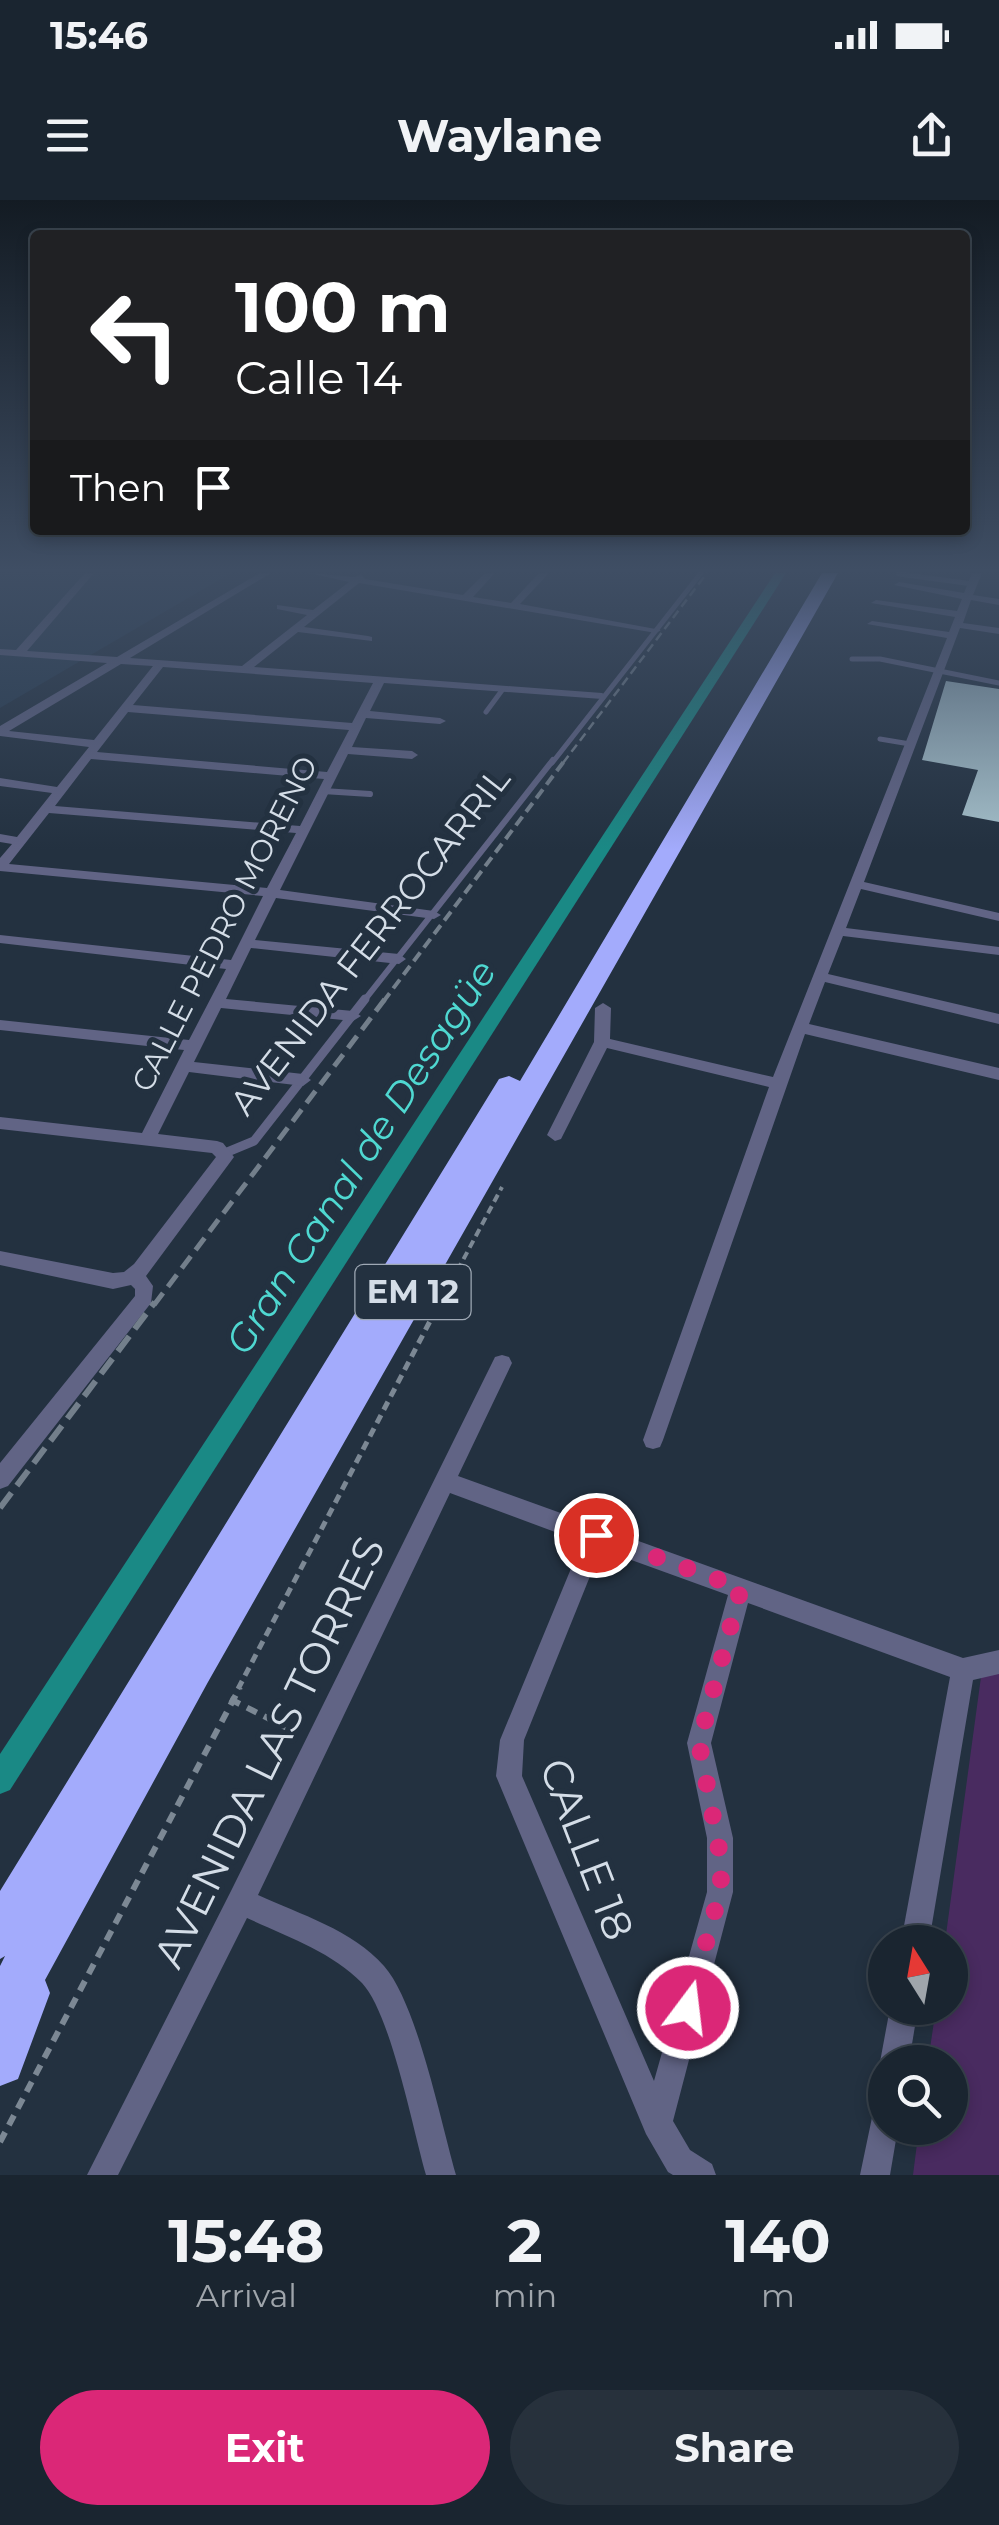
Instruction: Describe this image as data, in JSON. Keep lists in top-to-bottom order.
{
  "streets": {
    "highway": ["EM 12"],
    "street": [
      "CALLE PEDRO MORENO",
      "AVENIDA FERROCARRIL",
      "AVENIDA LAS TORRES",
      "CALLE 18"
    ]
  },
  "water": ["Gran Canal de Desagüe"],
  "north": "top",
  "page": {
    "status": "15:46",
    "header": "Waylane",
    "turn": ["100 m", "Calle 14"],
    "then": "Then",
    "eta": [
      "15:48",
      "Arrival",
      "2",
      "min",
      "140",
      "m"
    ],
    "buttons": ["Exit", "Share"]
  }
}
